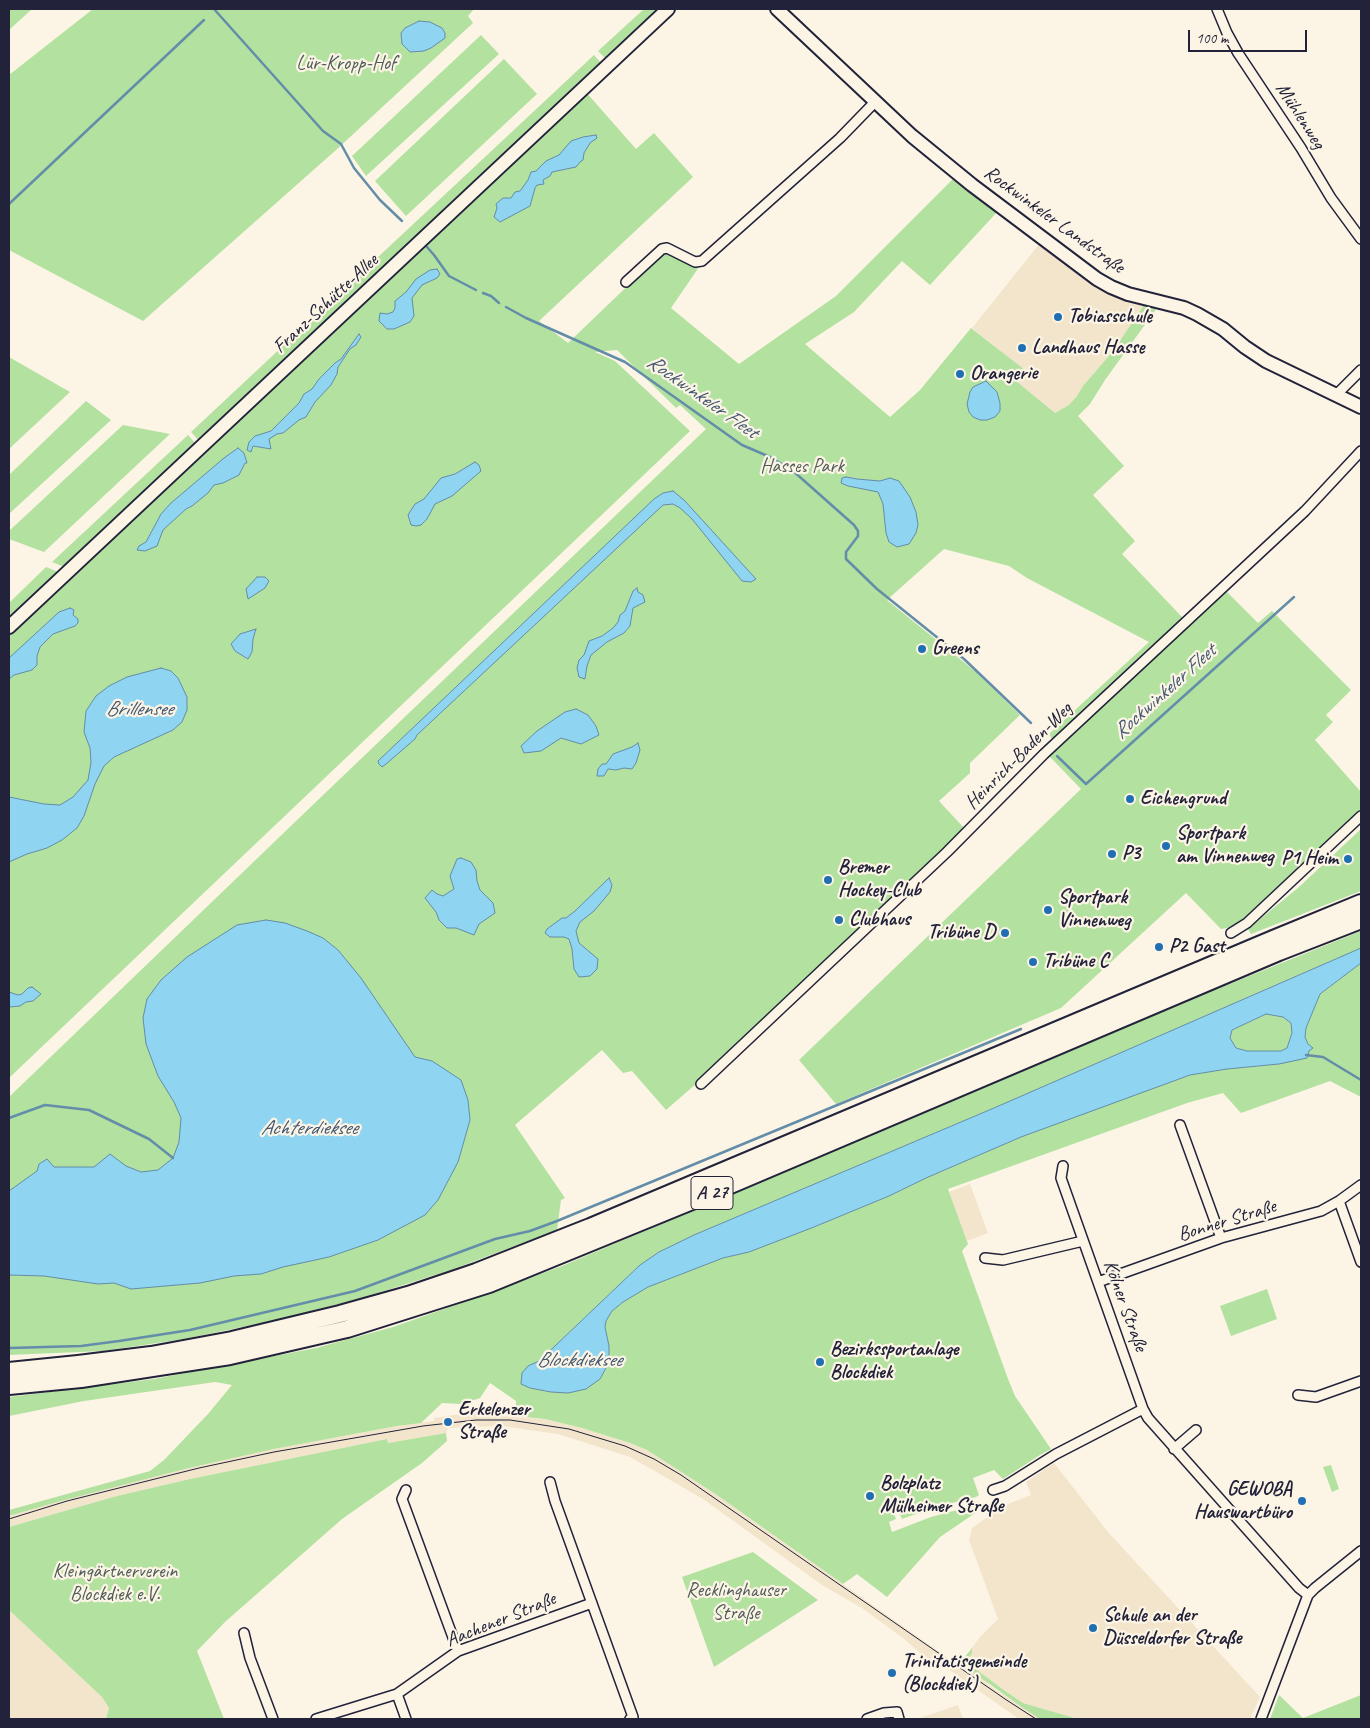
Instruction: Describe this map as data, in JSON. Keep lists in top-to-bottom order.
{
  "streets": {
    "highway": ["A 27"],
    "main road": ["Rockwinkeler Landstraße", "Franz-Schütte-Allee"],
    "street": [
      "Mühlenweg",
      "Heinrich-Baden-Weg",
      "Bonner Straße",
      "Kölner Straße",
      "Aachener Straße"
    ]
  },
  "crossings": [
    ["Bonner Straße", "Kölner Straße"]
  ],
  "water": [
    "Rockwinkeler Fleet",
    "Brillensee",
    "Achterdieksee",
    "Blockdieksee"
  ],
  "parks": [
    "Lür-Kropp-Hof",
    "Hasses Park",
    "Kleingärtnerverein Blockdiek e.V.",
    "Recklinghauser Straße"
  ],
  "places": [
    "Tobiasschule",
    "Landhaus Hasse",
    "Orangerie",
    "Greens",
    "Eichengrund",
    "Sportpark am Vinnenweg",
    "P3",
    "P1 Heim",
    "Bremer Hockey-Club",
    "Sportpark Vinnenweg",
    "Clubhaus",
    "Tribüne D",
    "P2 Gast",
    "Tribüne C",
    "Bezirkssportanlage Blockdiek",
    "Erkelenzer Straße",
    "Bolzplatz Mülheimer Straße",
    "GEWOBA Hauswartbüro",
    "Schule an der Düsseldorfer Straße",
    "Trinitatisgemeinde (Blockdiek)"
  ],
  "scale_bar": "100 m"
}
